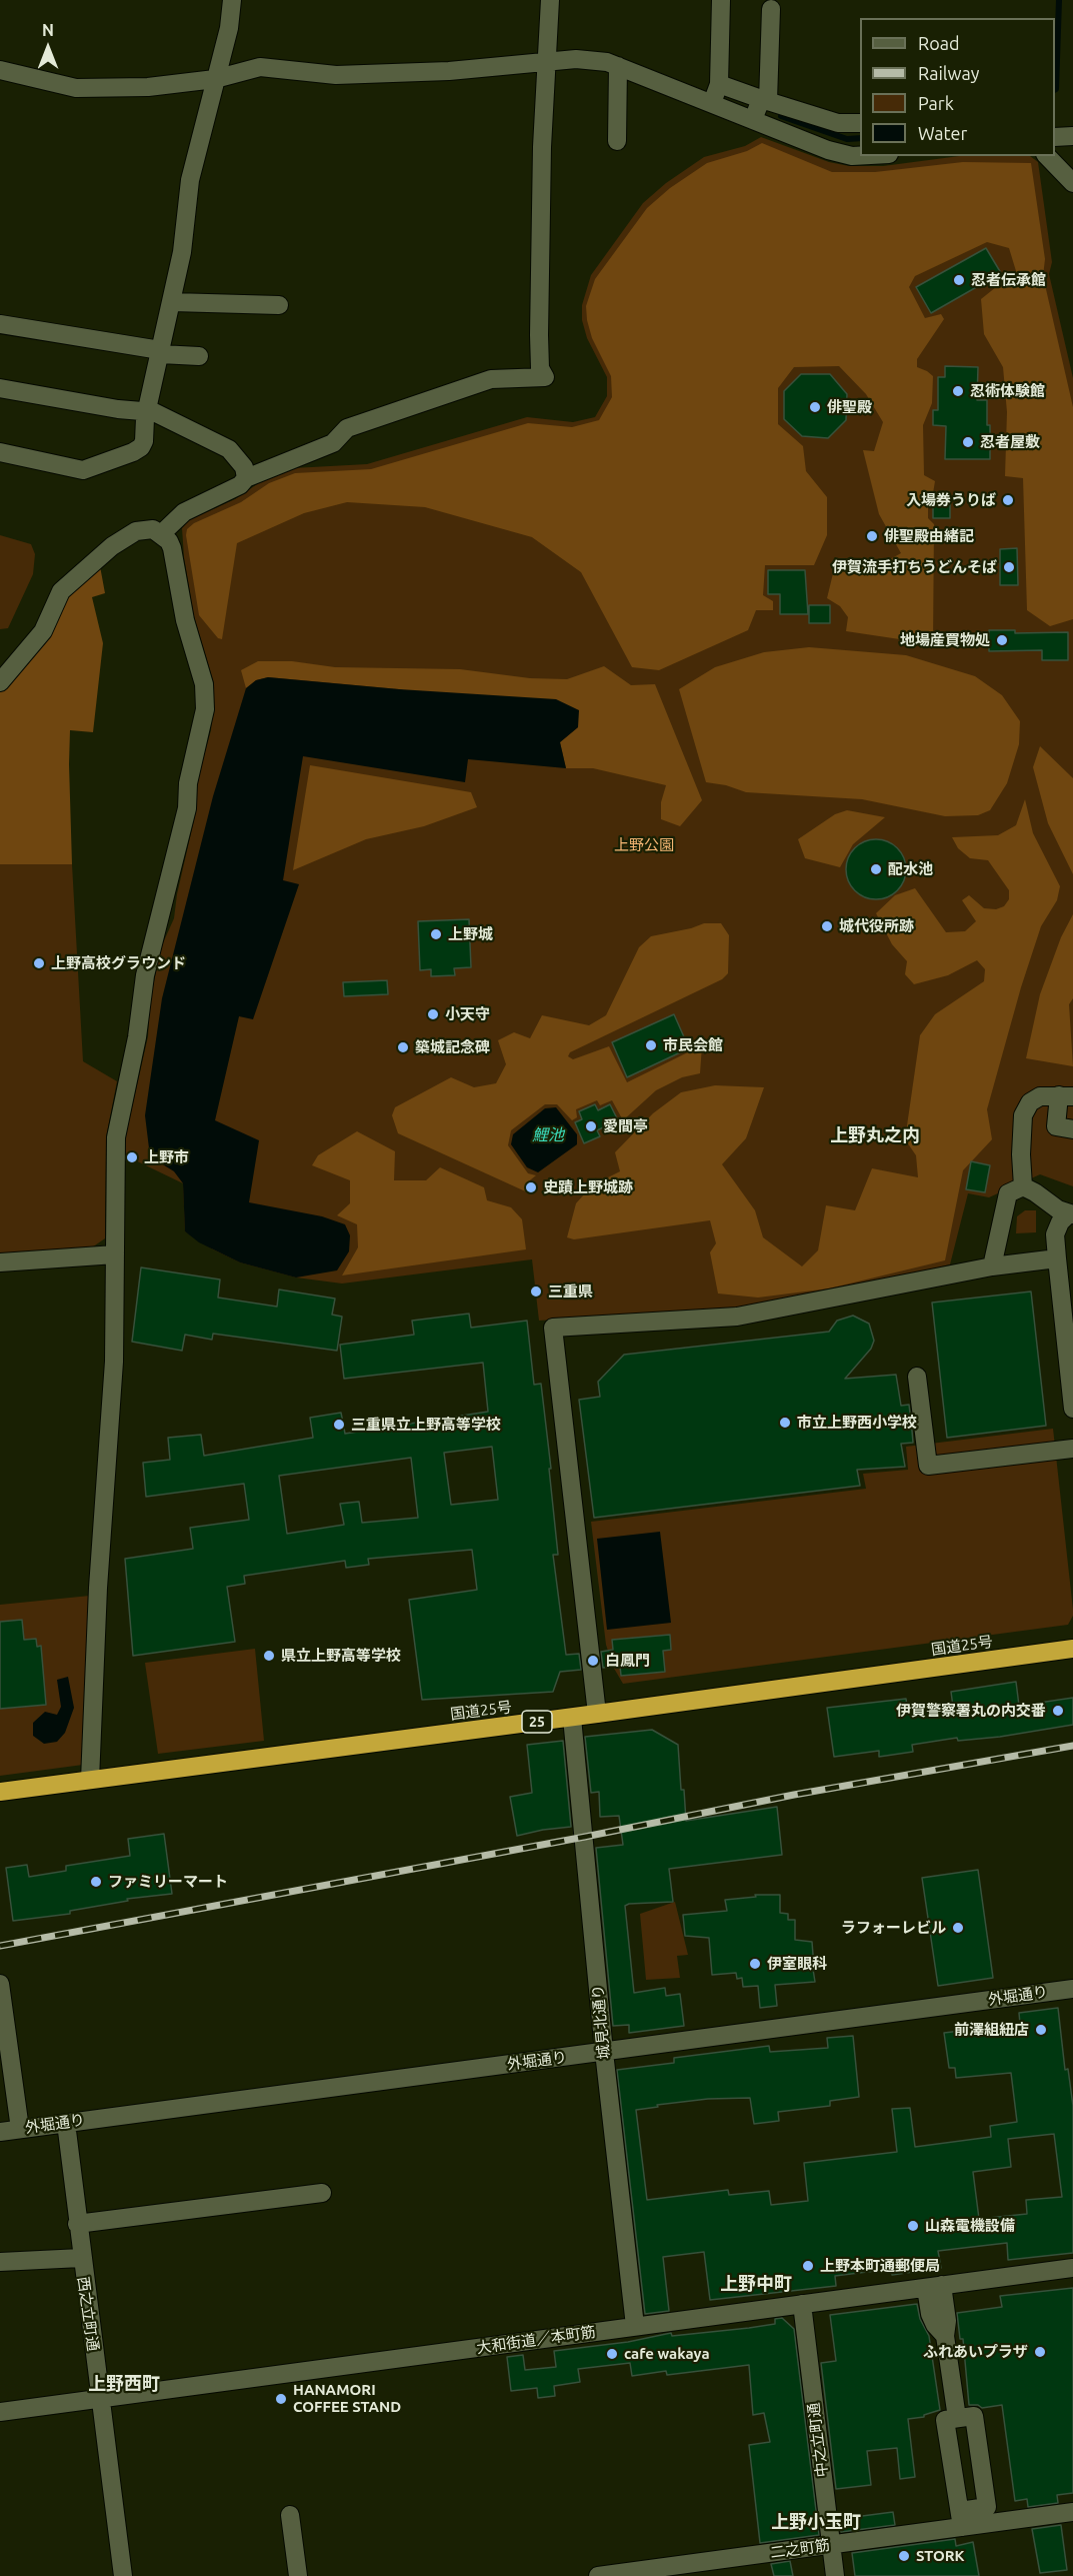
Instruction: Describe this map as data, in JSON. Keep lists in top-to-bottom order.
{
  "streets": {
    "highway": ["国道25号", "25"],
    "street": [
      "外堀通り",
      "城見北通り",
      "西之立町通",
      "大和街道／本町筋",
      "中之立町通",
      "二之町筋"
    ]
  },
  "crossings": [
    ["国道25号", "城見北通り"],
    ["外堀通り", "城見北通り"],
    ["外堀通り", "西之立町通"],
    ["城見北通り", "大和街道／本町筋"],
    ["西之立町通", "大和街道／本町筋"],
    ["大和街道／本町筋", "中之立町通"],
    ["中之立町通", "二之町筋"]
  ],
  "districts": [
    "上野丸之内",
    "上野中町",
    "上野西町",
    "上野小玉町"
  ],
  "water": ["鯉池"],
  "parks": ["上野公園"],
  "places": [
    "忍者伝承館",
    "忍術体験館",
    "俳聖殿",
    "忍者屋敷",
    "入場券うりば",
    "俳聖殿由緒記",
    "伊賀流手打ちうどんそば",
    "地場産買物処",
    "配水池",
    "城代役所跡",
    "上野城",
    "上野高校グラウンド",
    "小天守",
    "市民会館",
    "築城記念碑",
    "愛間亭",
    "上野市",
    "史蹟上野城跡",
    "三重県",
    "市立上野西小学校",
    "三重県立上野高等学校",
    "県立上野高等学校",
    "白鳳門",
    "伊賀警察署丸の内交番",
    "ファミリーマート",
    "ラフォーレビル",
    "伊室眼科",
    "前澤組紐店",
    "山森電機設備",
    "上野本町通郵便局",
    "ふれあいプラザ",
    "cafe wakaya",
    "HANAMORI COFFEE STAND",
    "STORK"
  ],
  "legend": [
    "Road",
    "Railway",
    "Park",
    "Water"
  ],
  "north": "top"
}
